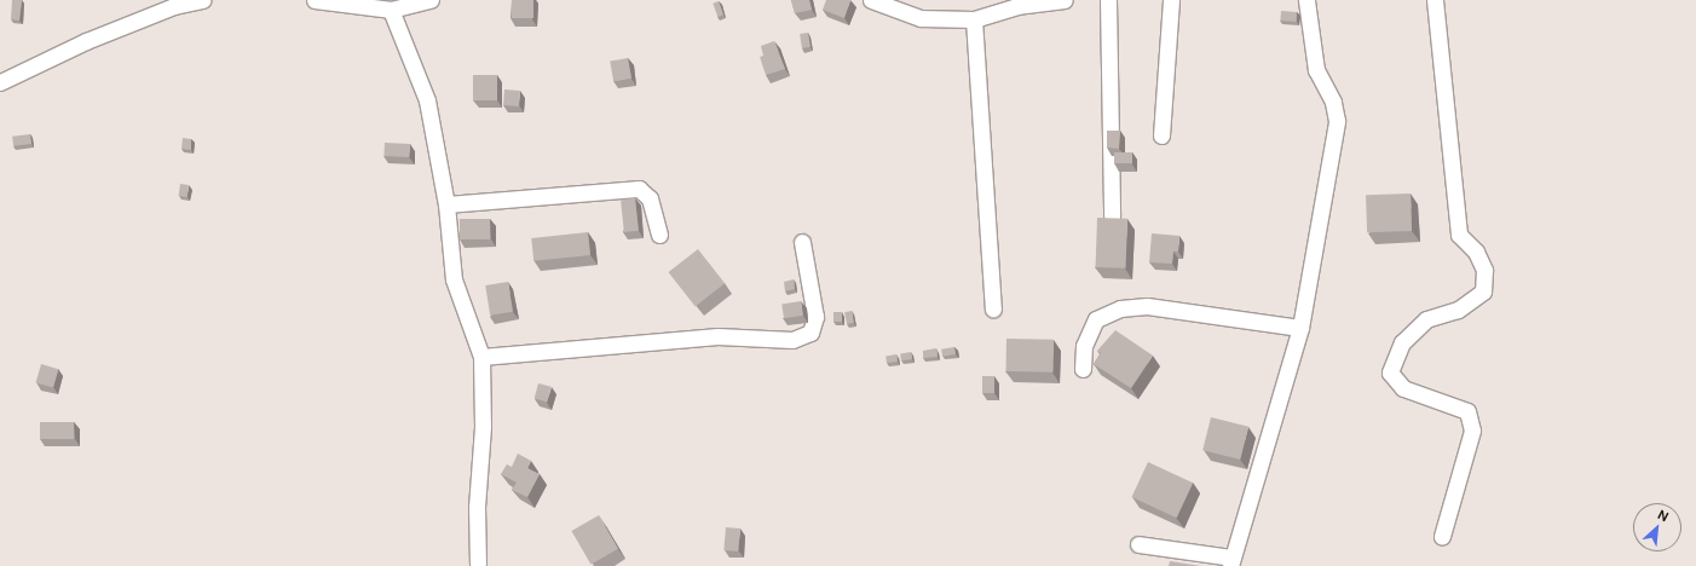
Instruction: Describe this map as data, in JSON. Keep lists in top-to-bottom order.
{
  "north": "top right"
}
